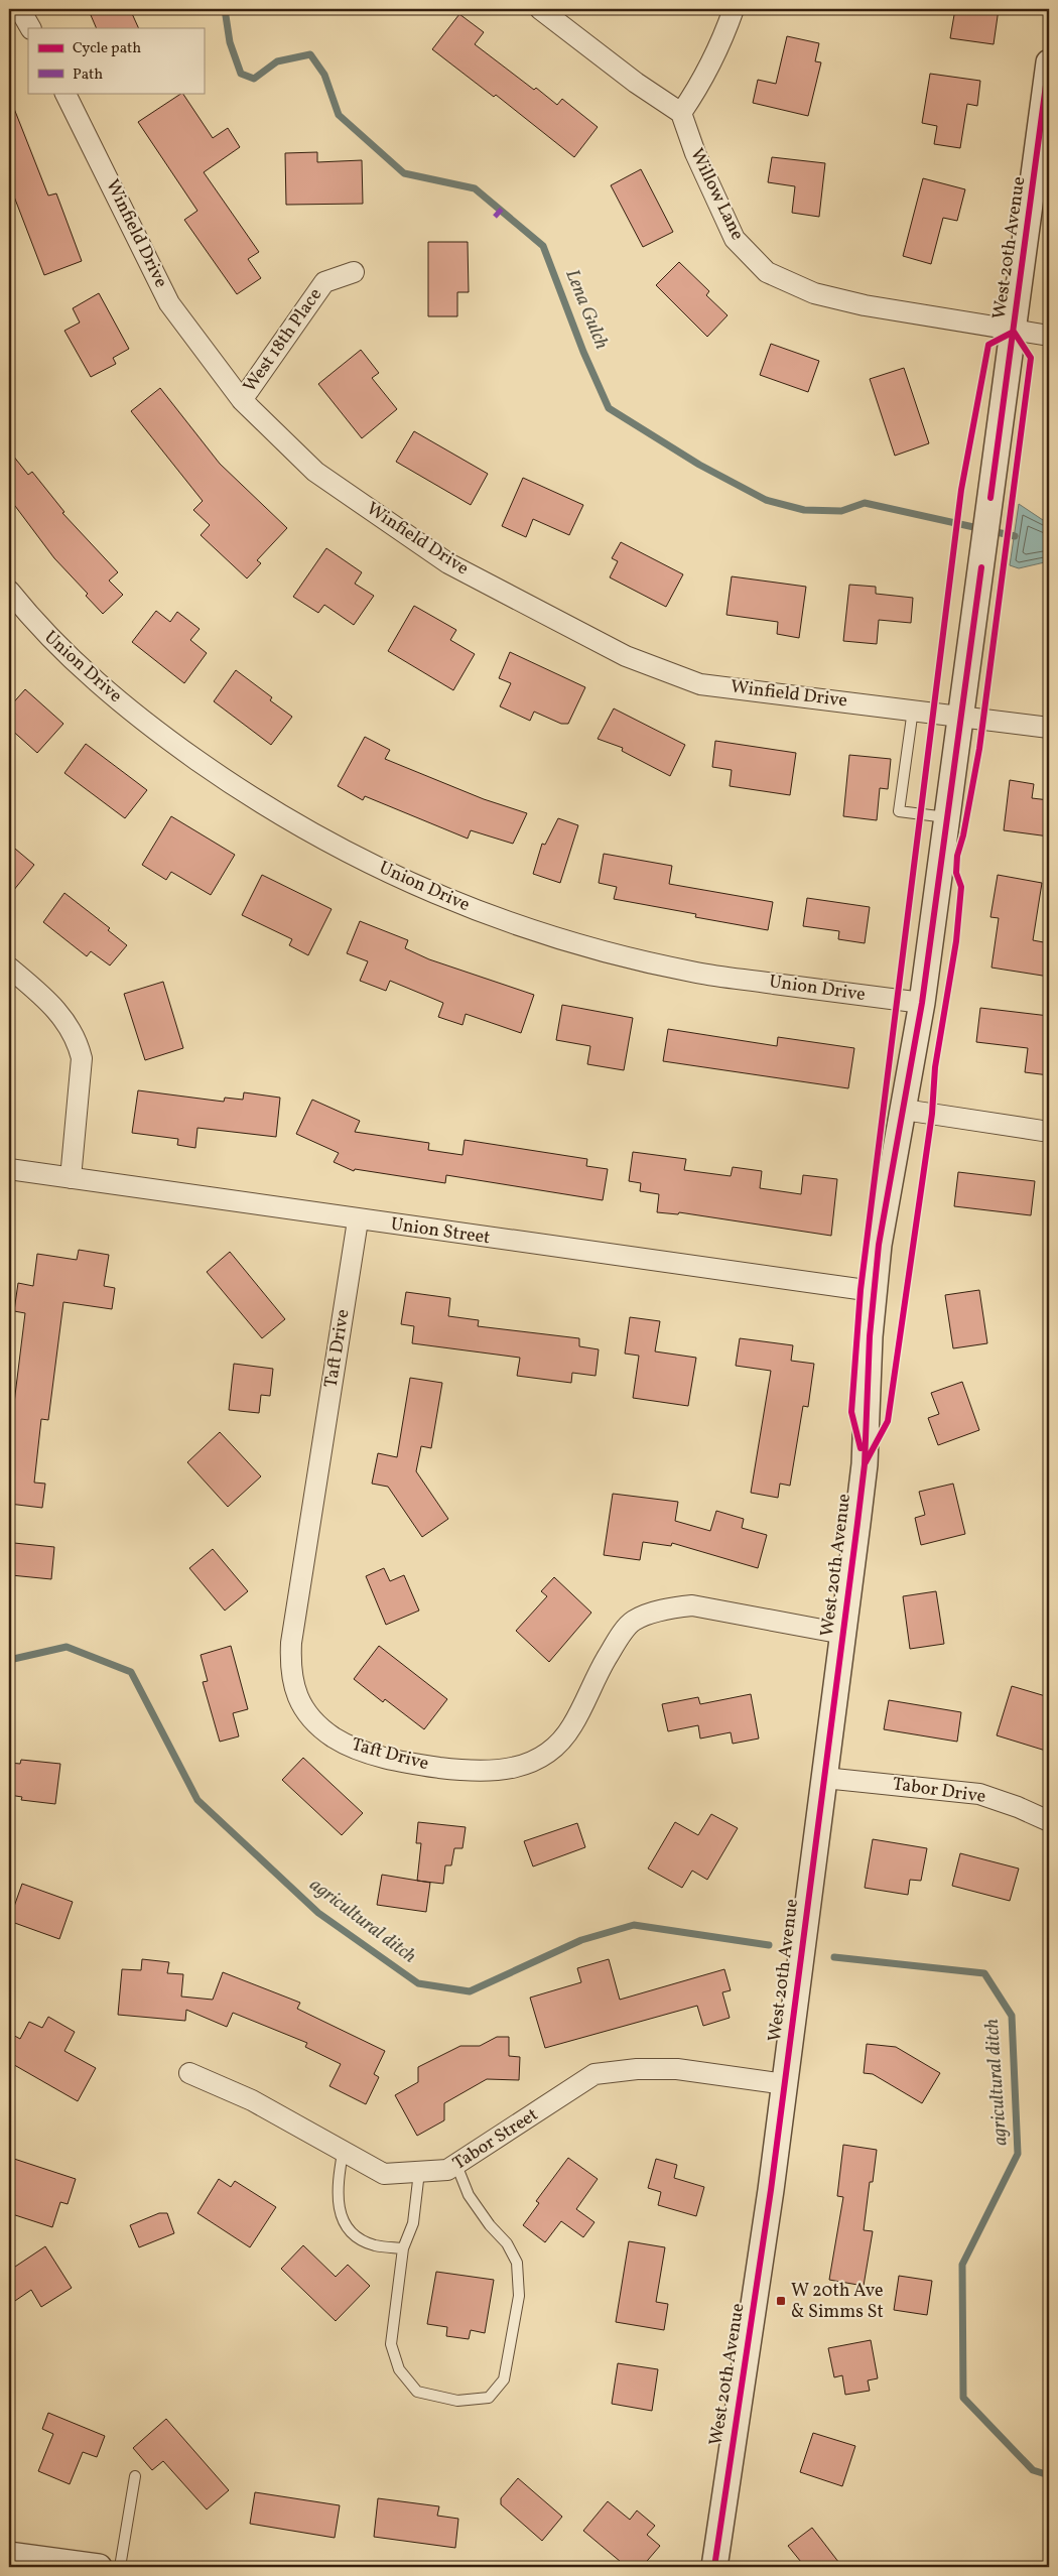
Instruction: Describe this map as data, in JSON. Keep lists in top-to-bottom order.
{
  "streets": {
    "street": [
      "Willow Lane",
      "Winfield Drive",
      "West 20th Avenue",
      "West 18th Place",
      "Union Drive",
      "Union Street",
      "Taft Drive",
      "Tabor Drive",
      "Tabor Street"
    ]
  },
  "crossings": [
    ["Willow Lane", "West 20th Avenue"],
    ["Winfield Drive", "West 20th Avenue"],
    ["Winfield Drive", "West 18th Place"],
    ["West 20th Avenue", "Union Drive"],
    ["West 20th Avenue", "Union Street"],
    ["West 20th Avenue", "Taft Drive"],
    ["West 20th Avenue", "Tabor Drive"],
    ["West 20th Avenue", "Tabor Street"],
    ["Union Street", "Taft Drive"]
  ],
  "water": ["Lena Gulch", "agricultural ditch"],
  "places": {
    "transit": ["W 20th Ave & Simms St"]
  },
  "legend": ["Cycle path", "Path"]
}
